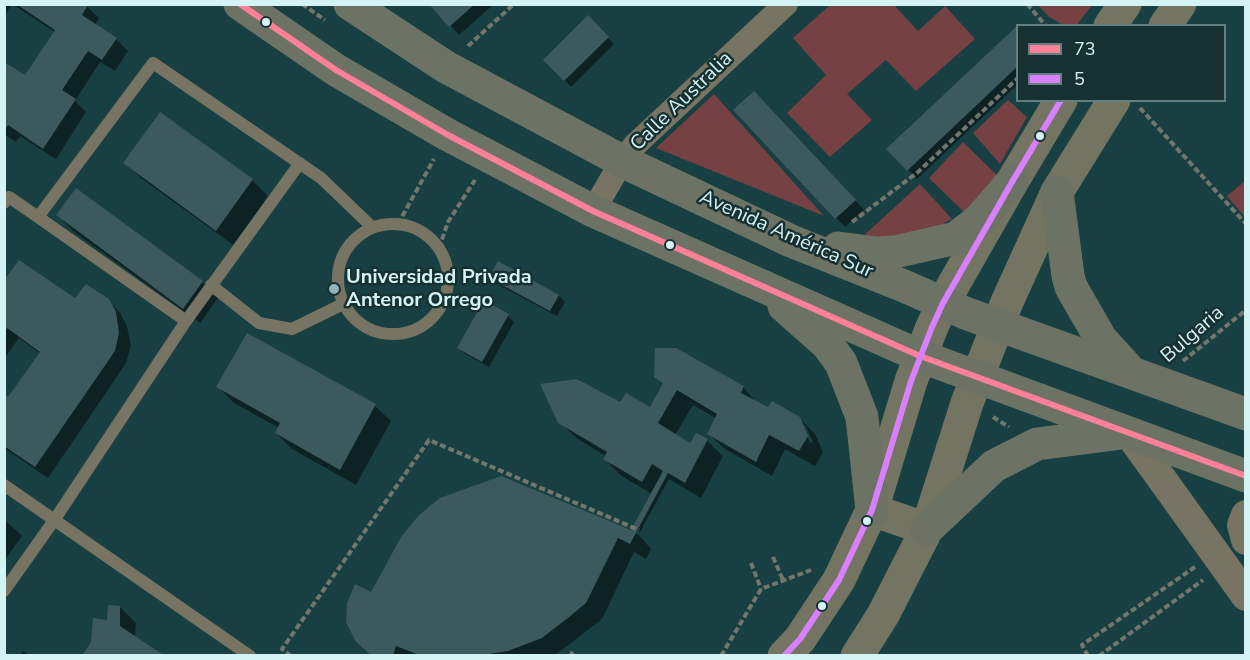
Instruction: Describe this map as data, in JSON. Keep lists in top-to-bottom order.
{
  "streets": {
    "main road": ["Avenida América Sur"],
    "street": ["Calle Australia"],
    "path": ["Bulgaria"]
  },
  "crossings": [
    ["Calle Australia", "Avenida América Sur"],
    ["Avenida América Sur", "Bulgaria"]
  ],
  "places": ["Universidad Privada Antenor Orrego"],
  "lines": ["transit line 73", "transit line 5"],
  "legend": ["73", "5"]
}
